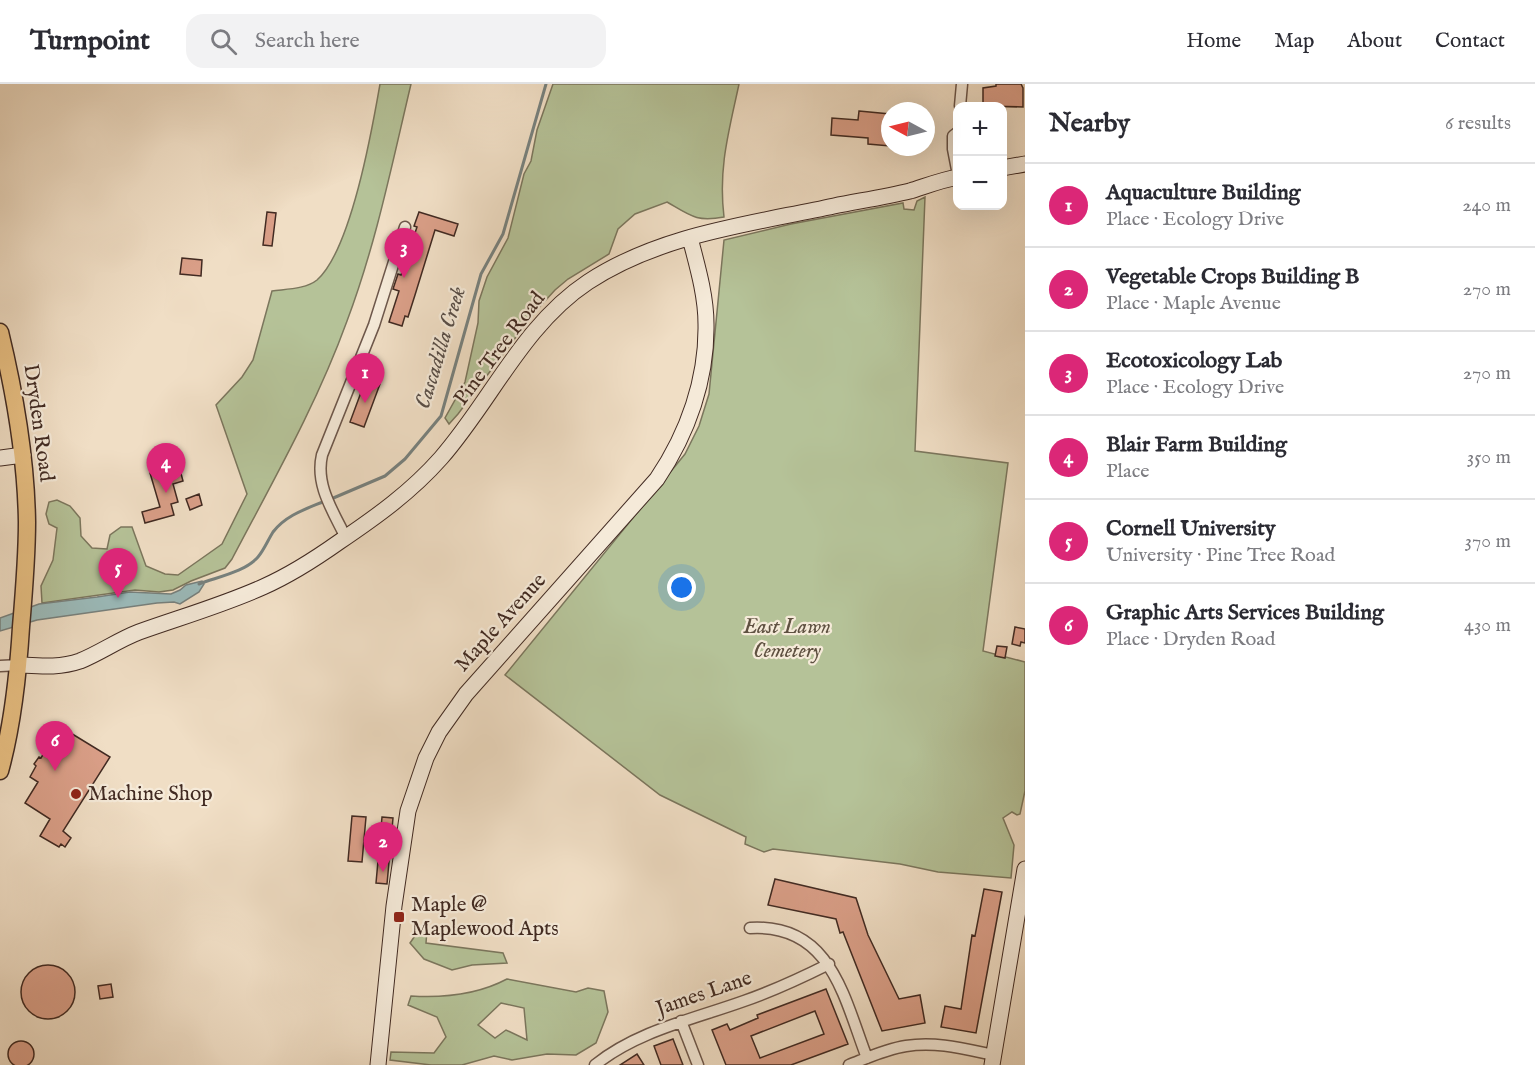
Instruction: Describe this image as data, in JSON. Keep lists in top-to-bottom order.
{
  "streets": {
    "main road": ["Dryden Road"],
    "street": ["Pine Tree Road", "Maple Avenue", "James Lane"]
  },
  "crossings": [
    ["Pine Tree Road", "Dryden Road"],
    ["Pine Tree Road", "Maple Avenue"]
  ],
  "water": ["Cascadilla Creek"],
  "parks": ["East Lawn Cemetery"],
  "places": {
    "other": ["Machine Shop"],
    "transit": ["Maple @ Maplewood Apts"]
  },
  "north": "left",
  "page": {
    "header": "Turnpoint",
    "search": "Search here",
    "nav": [
      "Home",
      "Map",
      "About",
      "Contact"
    ],
    "heading": ["Nearby", "6 results"],
    "map_buttons": ["+", "−"],
    "list": [
      {
        "mark": "1",
        "name": "Aquaculture Building",
        "note": "Place · Ecology Drive",
        "value": "240 m"
      },
      {
        "mark": "2",
        "name": "Vegetable Crops Building B",
        "note": "Place · Maple Avenue",
        "value": "270 m"
      },
      {
        "mark": "3",
        "name": "Ecotoxicology Lab",
        "note": "Place · Ecology Drive",
        "value": "270 m"
      },
      {
        "mark": "4",
        "name": "Blair Farm Building",
        "note": "Place",
        "value": "350 m"
      },
      {
        "mark": "5",
        "name": "Cornell University",
        "note": "University · Pine Tree Road",
        "value": "370 m"
      },
      {
        "mark": "6",
        "name": "Graphic Arts Services Building",
        "note": "Place · Dryden Road",
        "value": "430 m"
      }
    ],
    "pins": [
      "3",
      "1",
      "4",
      "5",
      "6",
      "2"
    ]
  }
}
